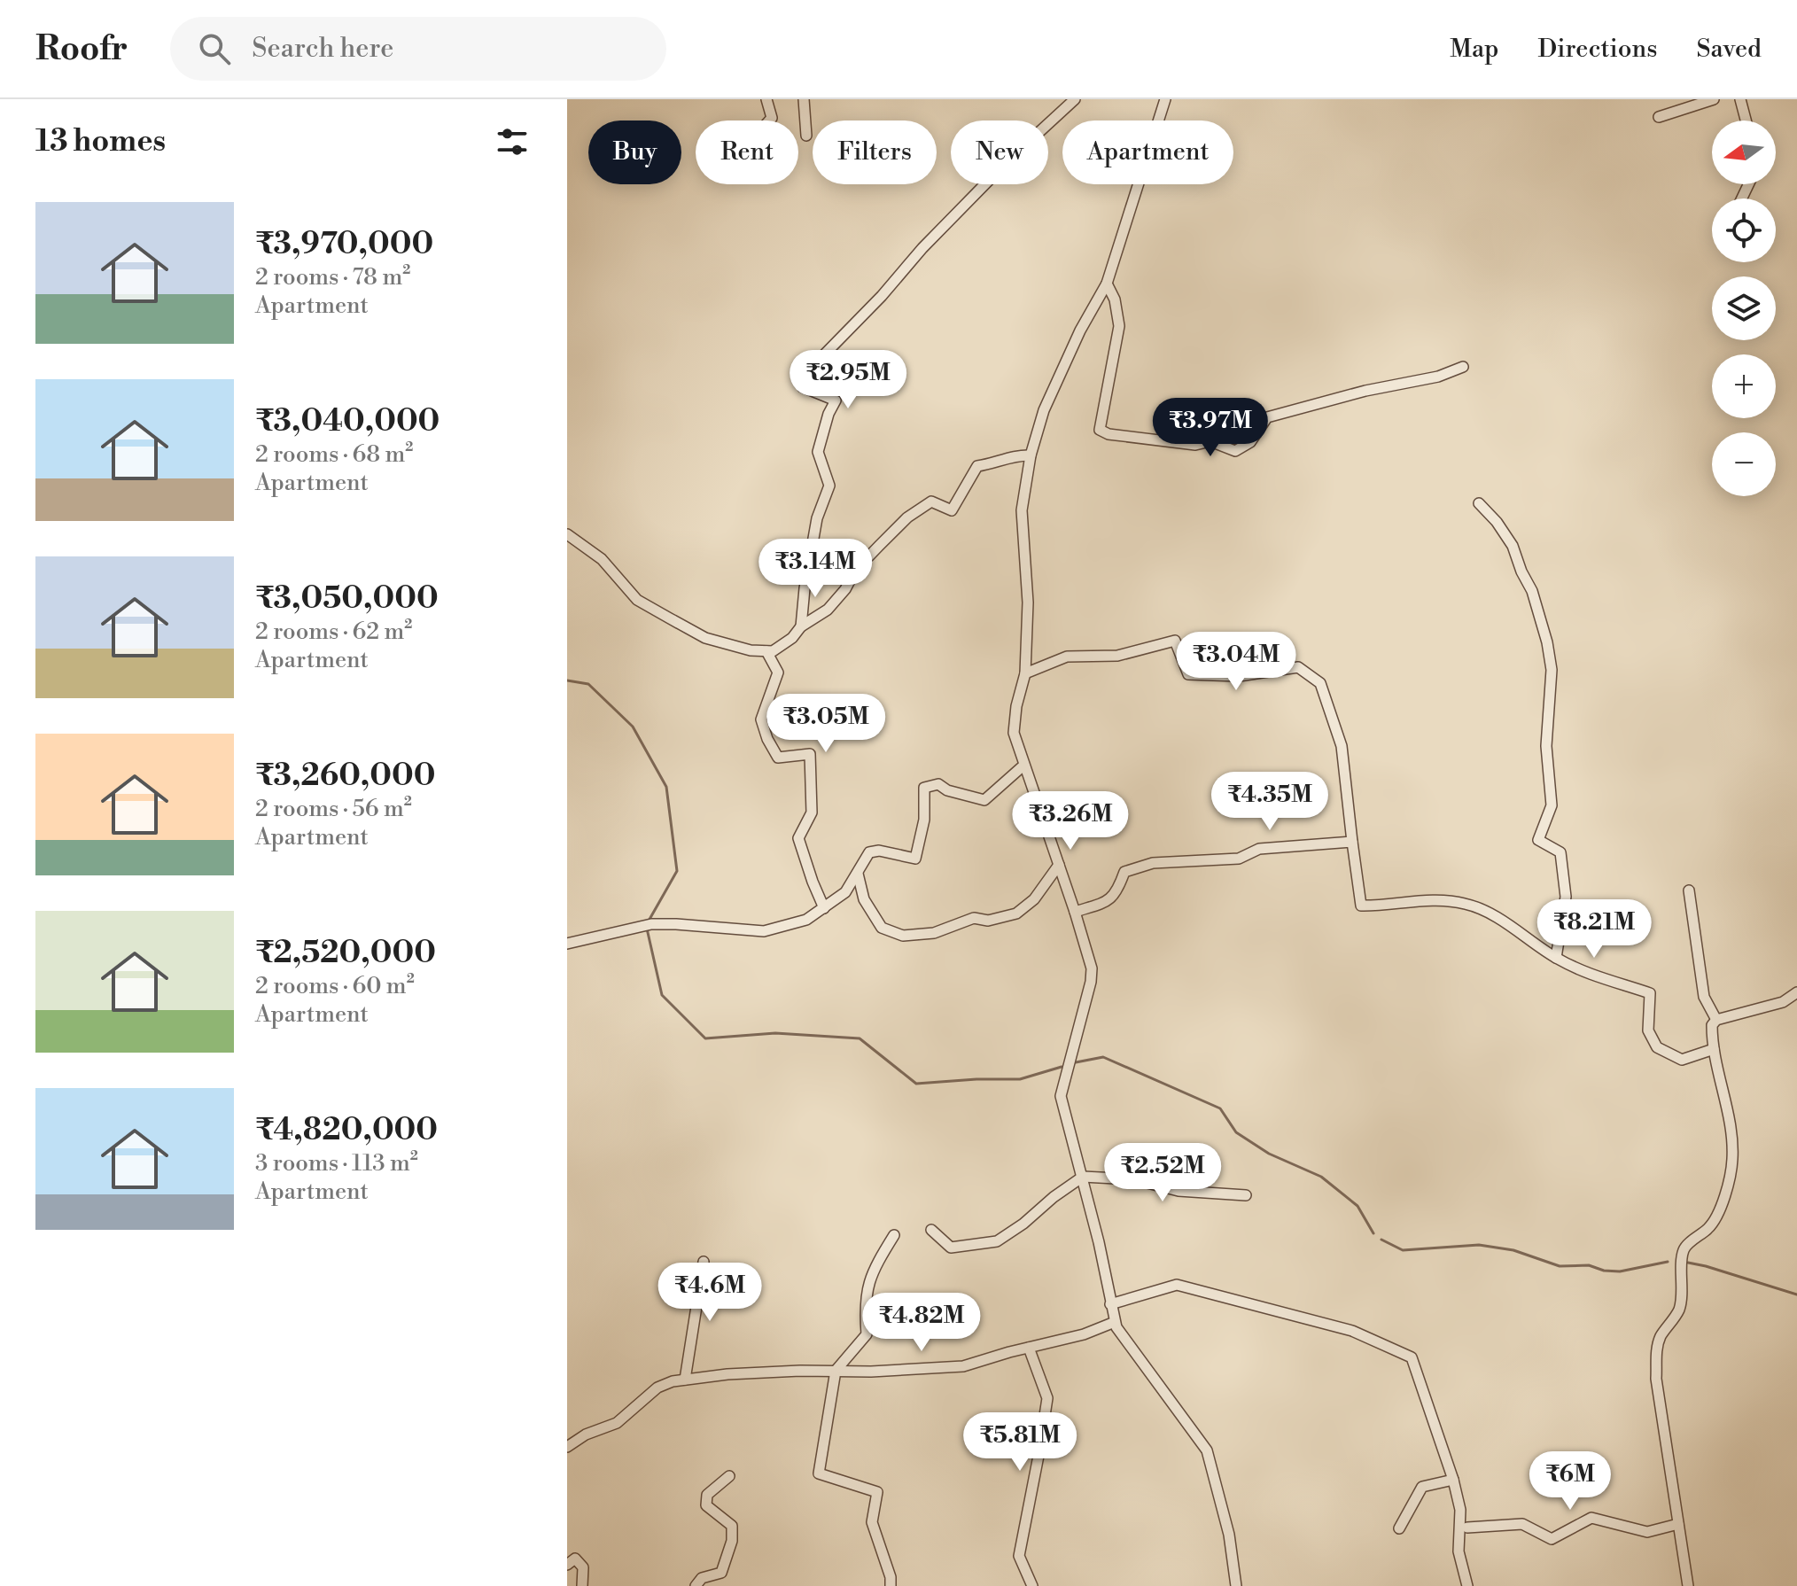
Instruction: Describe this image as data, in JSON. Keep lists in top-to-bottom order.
{
  "north": "left",
  "page": {
    "header": "Roofr",
    "search": "Search here",
    "nav": ["Map", "Directions", "Saved"],
    "heading": "13 homes",
    "map_buttons": ["+", "−"],
    "chip": [
      "Buy",
      "Rent",
      "Filters",
      "New",
      "Apartment"
    ],
    "list": [
      {
        "name": "₹3,970,000",
        "note": "2 rooms · 78 m² · Apartment"
      },
      {
        "name": "₹3,040,000",
        "note": "2 rooms · 68 m² · Apartment"
      },
      {
        "name": "₹3,050,000",
        "note": "2 rooms · 62 m² · Apartment"
      },
      {
        "name": "₹3,260,000",
        "note": "2 rooms · 56 m² · Apartment"
      },
      {
        "name": "₹2,520,000",
        "note": "2 rooms · 60 m² · Apartment"
      },
      {
        "name": "₹4,820,000",
        "note": "3 rooms · 113 m² · Apartment"
      }
    ],
    "price": [
      "₹2.95M",
      "₹3.97M",
      "₹3.14M",
      "₹3.04M",
      "₹3.05M",
      "₹4.35M",
      "₹3.26M",
      "₹8.21M",
      "₹2.52M",
      "₹4.6M",
      "₹4.82M",
      "₹5.81M",
      "₹6M"
    ]
  }
}
